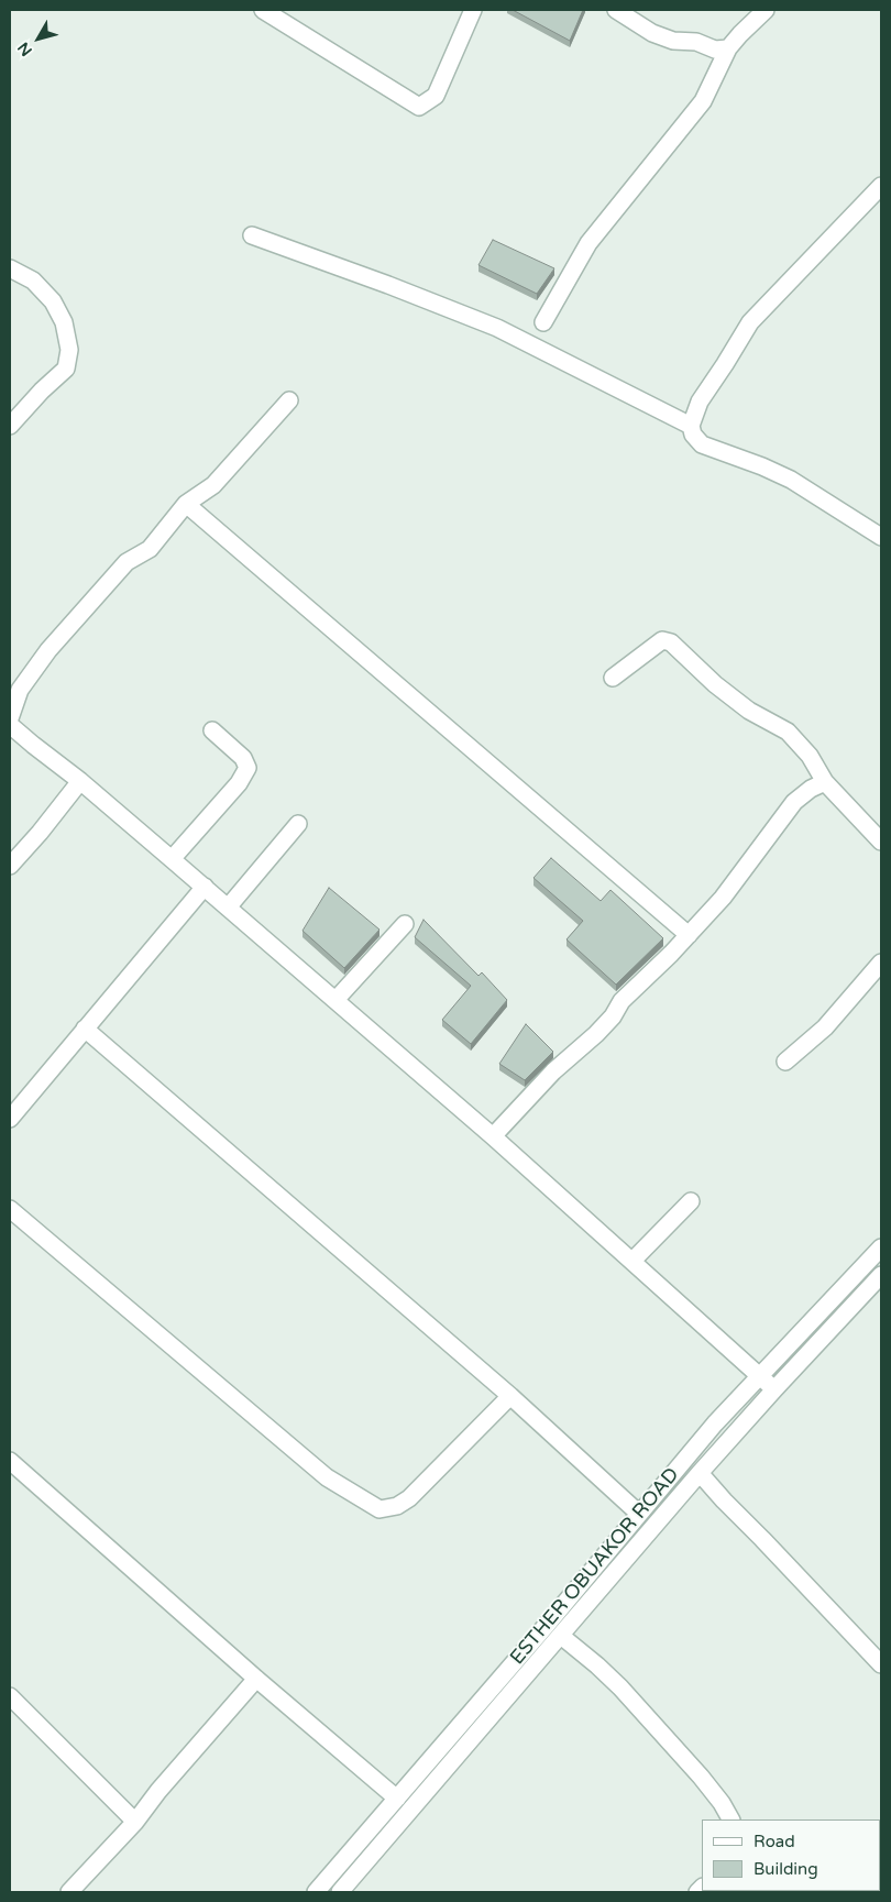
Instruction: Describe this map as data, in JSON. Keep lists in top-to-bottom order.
{
  "streets": {
    "street": ["ESTHER OBUAKOR ROAD"]
  },
  "legend": ["Road", "Building"],
  "north": "bottom left"
}
